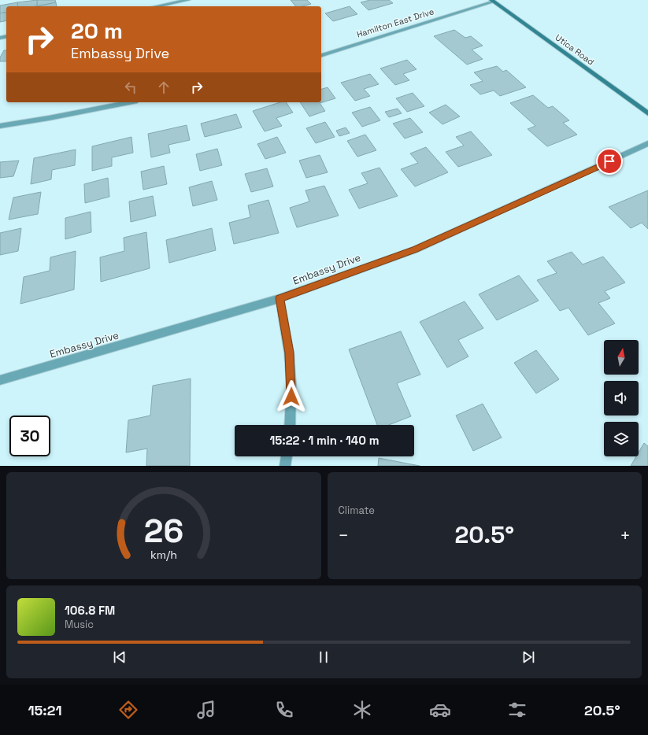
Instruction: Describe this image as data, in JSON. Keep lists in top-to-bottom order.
{
  "streets": {
    "street": ["Hamilton East Drive", "Utica Road", "Embassy Drive"]
  },
  "crossings": [
    ["Hamilton East Drive", "Utica Road"]
  ],
  "north": "top",
  "page": {
    "turn": ["20 m", "Embassy Drive"],
    "limit": "30",
    "trip": "15:22 · 1 min · 140 m",
    "tile": "Climate",
    "heat": ["−", "20.5°", "+"],
    "song": ["106.8 FM", "Music"],
    "tabs": ["15:21", "20.5°"],
    "gauge": ["26", "km/h"]
  }
}
